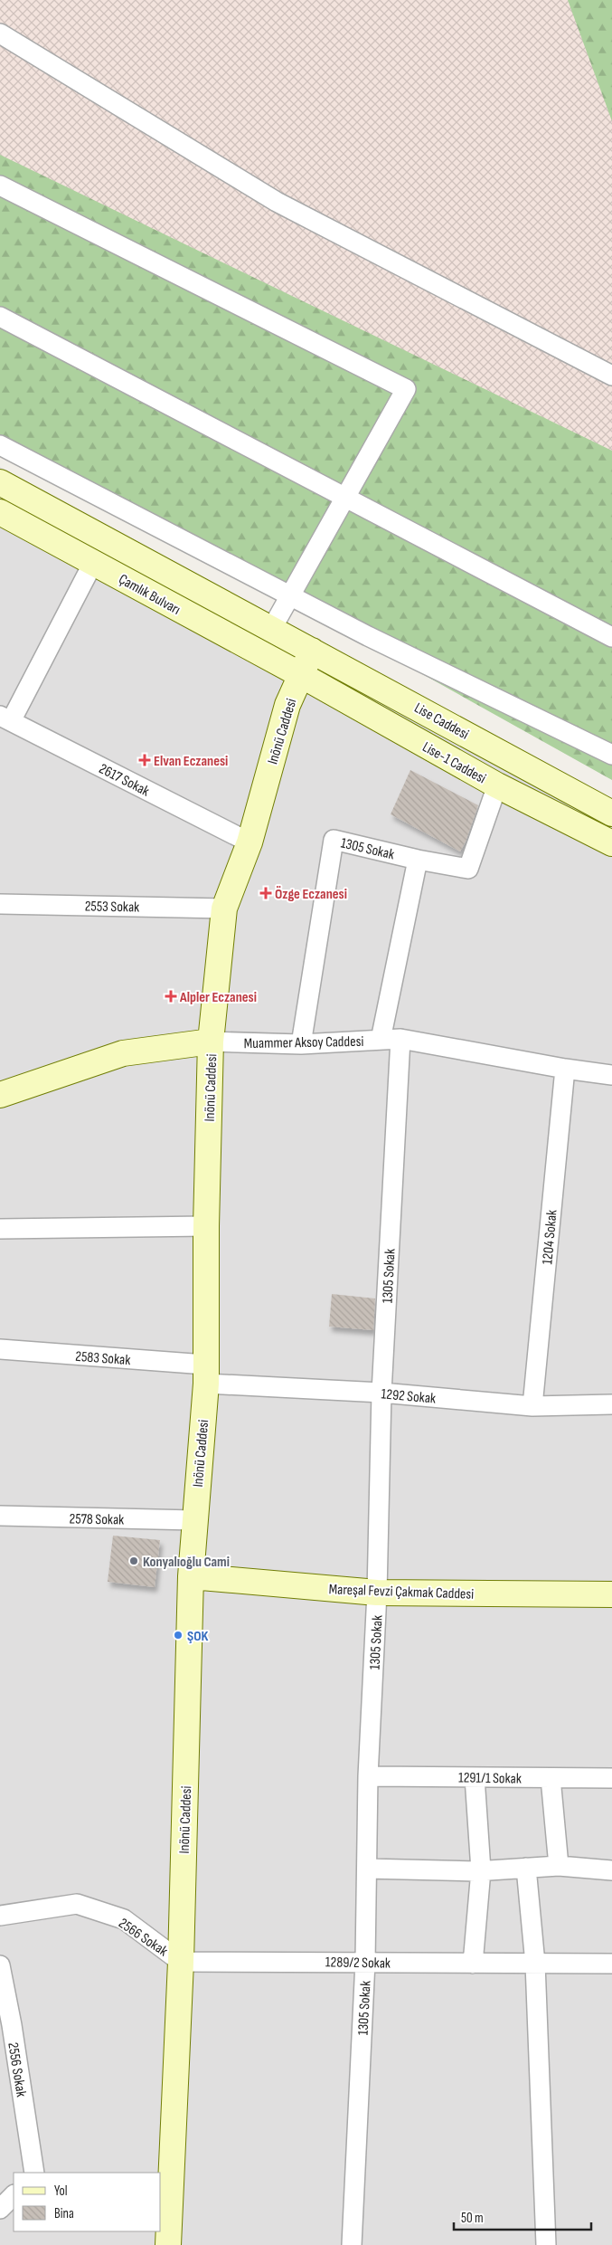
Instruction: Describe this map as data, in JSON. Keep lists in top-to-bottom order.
{
  "streets": {
    "street": [
      "Çamlık Bulvarı",
      "Lise Caddesi",
      "Inönü Caddesi",
      "Lise-1 Caddesi",
      "2617 Sokak",
      "1305 Sokak",
      "2553 Sokak",
      "Muammer Aksoy Caddesi",
      "1204 Sokak",
      "2583 Sokak",
      "1292 Sokak",
      "2578 Sokak",
      "Mareşal Fevzi Çakmak Caddesi",
      "1291/1 Sokak",
      "2566 Sokak",
      "1289/2 Sokak",
      "2556 Sokak"
    ]
  },
  "crossings": [
    ["Çamlık Bulvarı", "Lise Caddesi"],
    ["Çamlık Bulvarı", "Inönü Caddesi"],
    ["Çamlık Bulvarı", "Lise-1 Caddesi"],
    ["Lise Caddesi", "Inönü Caddesi"],
    ["Inönü Caddesi", "Lise-1 Caddesi"],
    ["Inönü Caddesi", "2617 Sokak"],
    ["Inönü Caddesi", "2553 Sokak"],
    ["Inönü Caddesi", "Muammer Aksoy Caddesi"],
    ["Inönü Caddesi", "2583 Sokak"],
    ["Inönü Caddesi", "1292 Sokak"],
    ["Inönü Caddesi", "2578 Sokak"],
    ["Inönü Caddesi", "Mareşal Fevzi Çakmak Caddesi"],
    ["Inönü Caddesi", "2566 Sokak"],
    ["Inönü Caddesi", "1289/2 Sokak"],
    ["Lise-1 Caddesi", "1305 Sokak"],
    ["1305 Sokak", "Muammer Aksoy Caddesi"],
    ["1305 Sokak", "1292 Sokak"],
    ["1305 Sokak", "Mareşal Fevzi Çakmak Caddesi"],
    ["1305 Sokak", "1291/1 Sokak"],
    ["1305 Sokak", "1289/2 Sokak"],
    ["Muammer Aksoy Caddesi", "1204 Sokak"],
    ["1204 Sokak", "1292 Sokak"],
    ["2583 Sokak", "1292 Sokak"],
    ["2566 Sokak", "1289/2 Sokak"]
  ],
  "places": {
    "health": ["Elvan Eczanesi", "Özge Eczanesi", "Alpler Eczanesi"],
    "other": ["Konyalıoğlu Cami", "ŞOK"]
  },
  "legend": ["Yol", "Bina"],
  "scale_bar": "50 m"
}
